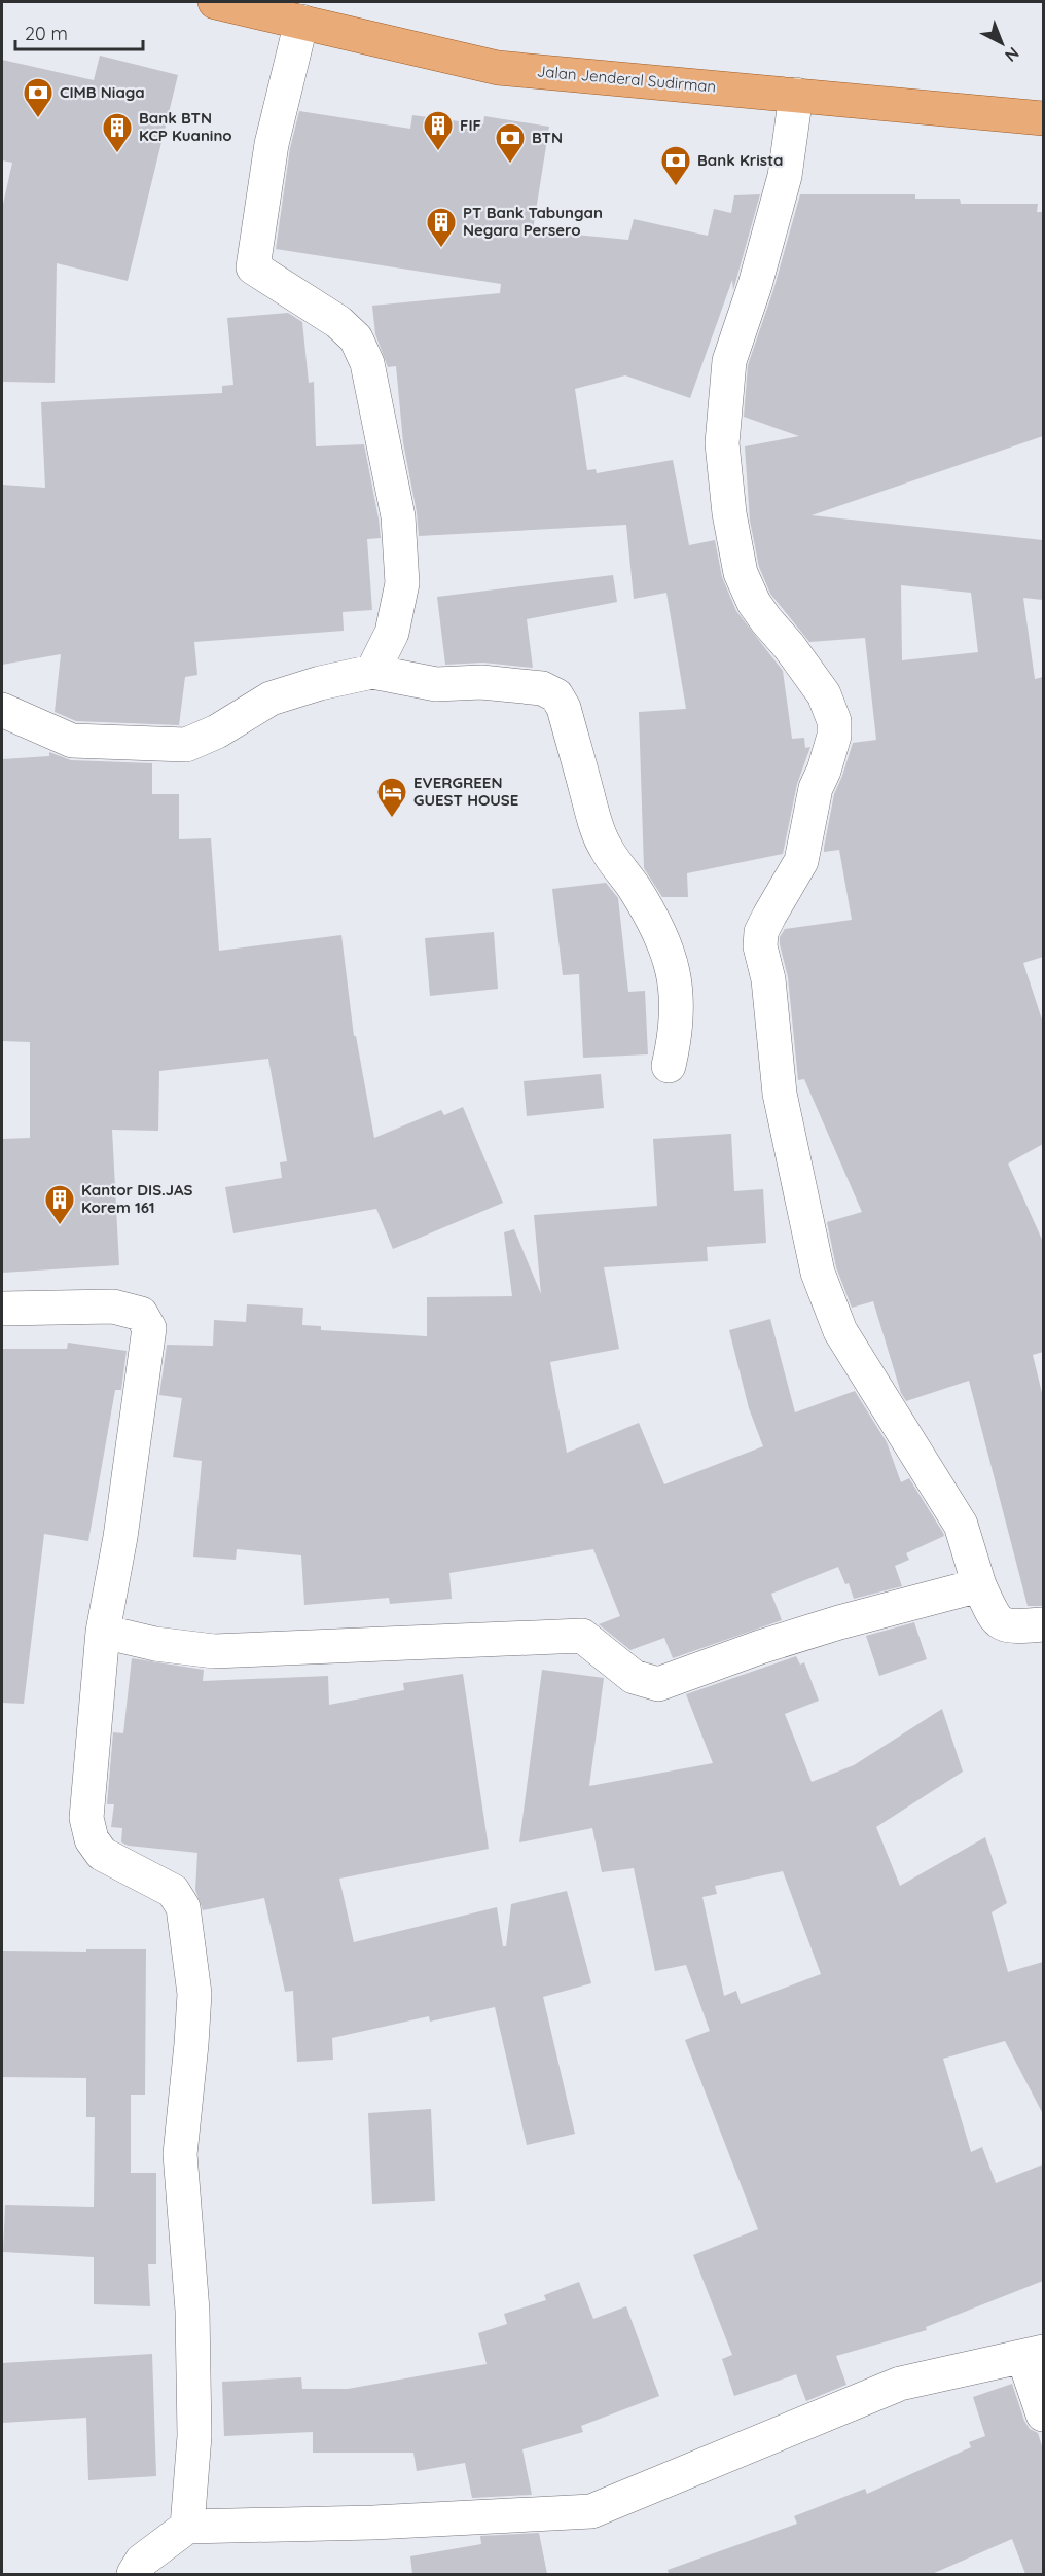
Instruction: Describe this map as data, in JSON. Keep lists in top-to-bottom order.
{
  "streets": {
    "main road": ["Jalan Jenderal Sudirman"]
  },
  "places": {
    "bank": ["CIMB Niaga", "BTN", "Bank Krista"],
    "building": [
      "FIF",
      "Bank BTN KCP Kuanino",
      "PT Bank Tabungan Negara Persero",
      "Kantor DIS.JAS Korem 161"
    ],
    "hotel": ["EVERGREEN GUEST HOUSE"]
  },
  "scale_bar": "20 m",
  "north": "bottom right"
}
